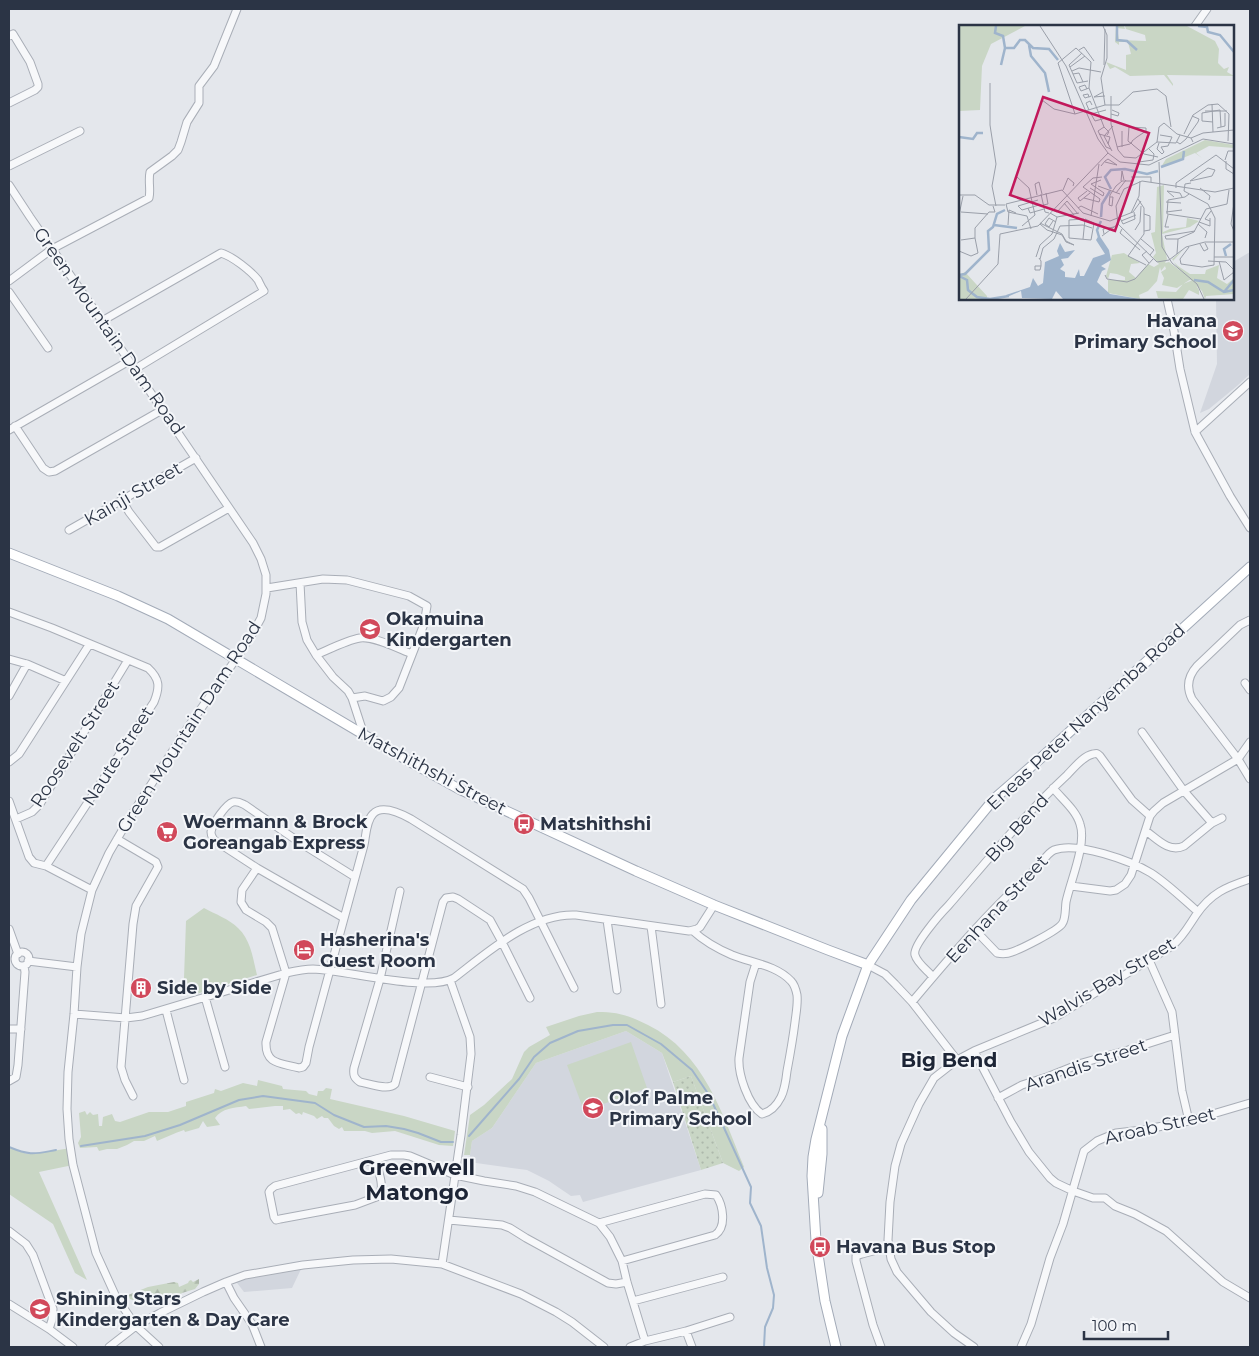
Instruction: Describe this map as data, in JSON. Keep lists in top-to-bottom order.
{
  "streets": {
    "main road": ["Eneas Peter Nanyemba Road", "Matshithshi Street"],
    "street": [
      "Green Mountain Dam Road",
      "Kainji Street",
      "Roosevelt Street",
      "Naute Street",
      "Big Bend",
      "Eenhana Street",
      "Walvis Bay Street",
      "Arandis Street",
      "Aroab Street"
    ]
  },
  "crossings": [
    ["Green Mountain Dam Road", "Kainji Street"],
    ["Green Mountain Dam Road", "Matshithshi Street"],
    ["Eneas Peter Nanyemba Road", "Matshithshi Street"],
    ["Roosevelt Street", "Naute Street"],
    ["Big Bend", "Eenhana Street"],
    ["Eenhana Street", "Walvis Bay Street"]
  ],
  "districts": ["Big Bend", "Greenwell Matongo"],
  "places": {
    "school or university": [
      "Havana Primary School",
      "Okamuina Kindergarten",
      "Olof Palme Primary School",
      "Shining Stars Kindergarten & Day Care"
    ],
    "bus stop": ["Matshithshi", "Havana Bus Stop"],
    "supermarket": ["Woermann & Brock Goreangab Express"],
    "hotel": ["Hasherina's Guest Room"],
    "building": ["Side by Side"]
  },
  "scale_bar": "100 m"
}
